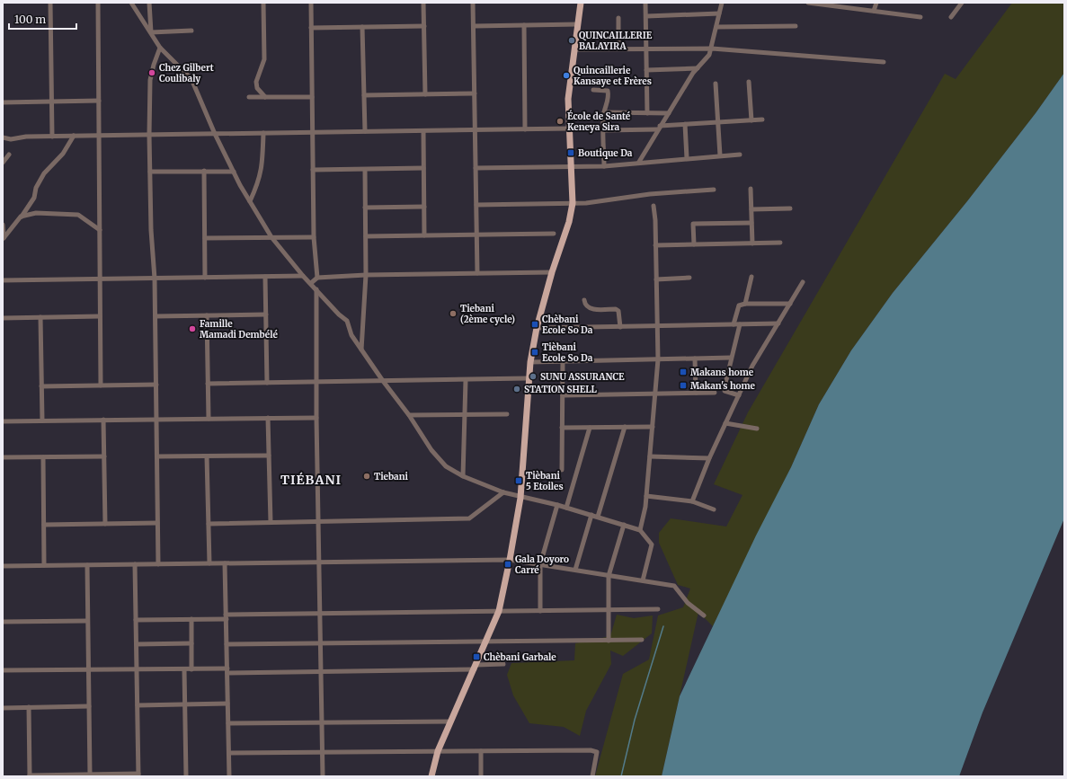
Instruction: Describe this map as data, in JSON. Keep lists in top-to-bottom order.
{
  "districts": ["TIÉBANI"],
  "places": {
    "other": [
      "QUINCAILLERIE BALAYIRA",
      "Chez Gilbert Coulibaly",
      "Quincaillerie Kansaye et Frères",
      "École de Santé Keneya Sira",
      "Tiebani (2ème cycle)",
      "Famille Mamadi Dembélé",
      "SUNU ASSURANCE",
      "STATION SHELL",
      "Tiebani"
    ],
    "transit": [
      "Boutique Da",
      "Chèbani Ecole So Da",
      "Tièbani Ecole So Da",
      "Makans home",
      "Makan's home",
      "Tièbani 5 Etoiles",
      "Gala Doyoro Carré",
      "Chèbani Garbale"
    ]
  },
  "scale_bar": "100 m"
}
